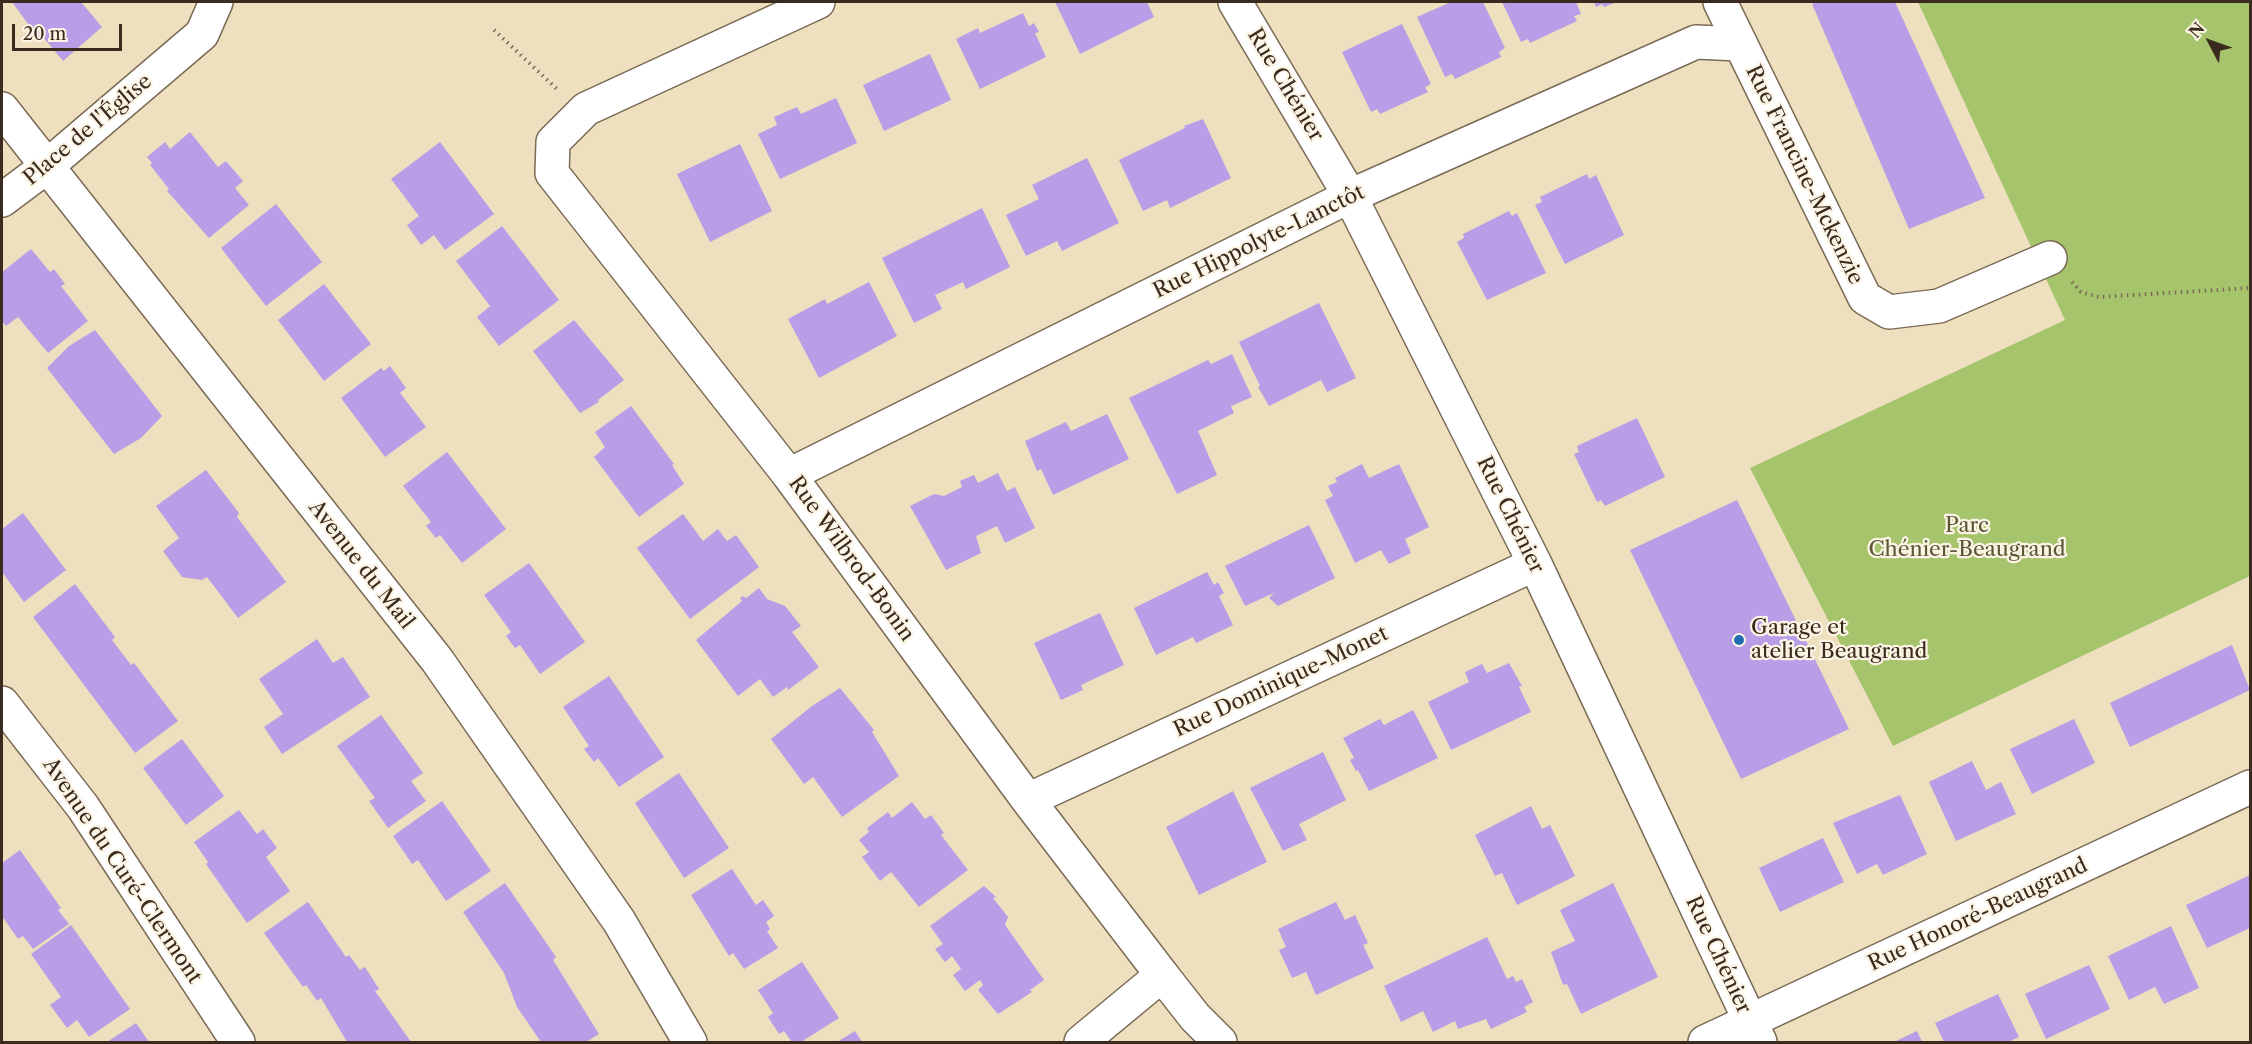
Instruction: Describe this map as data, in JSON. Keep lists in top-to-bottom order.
{
  "streets": {
    "street": [
      "Rue Chénier",
      "Place de l'Église",
      "Rue Francine-Mckenzie",
      "Rue Hippolyte-Lanctôt",
      "Rue Wilbrod-Bonin",
      "Avenue du Mail",
      "Rue Dominique-Monet",
      "Avenue du Curé-Clermont",
      "Rue Honoré-Beaugrand"
    ]
  },
  "crossings": [
    ["Rue Chénier", "Rue Hippolyte-Lanctôt"],
    ["Rue Chénier", "Rue Dominique-Monet"],
    ["Rue Chénier", "Rue Honoré-Beaugrand"],
    ["Place de l'Église", "Avenue du Mail"],
    ["Rue Francine-Mckenzie", "Rue Hippolyte-Lanctôt"],
    ["Rue Hippolyte-Lanctôt", "Rue Wilbrod-Bonin"],
    ["Rue Wilbrod-Bonin", "Rue Dominique-Monet"]
  ],
  "parks": ["Parc Chénier-Beaugrand"],
  "places": ["Garage et atelier Beaugrand"],
  "scale_bar": "20 m",
  "north": "top left"
}
